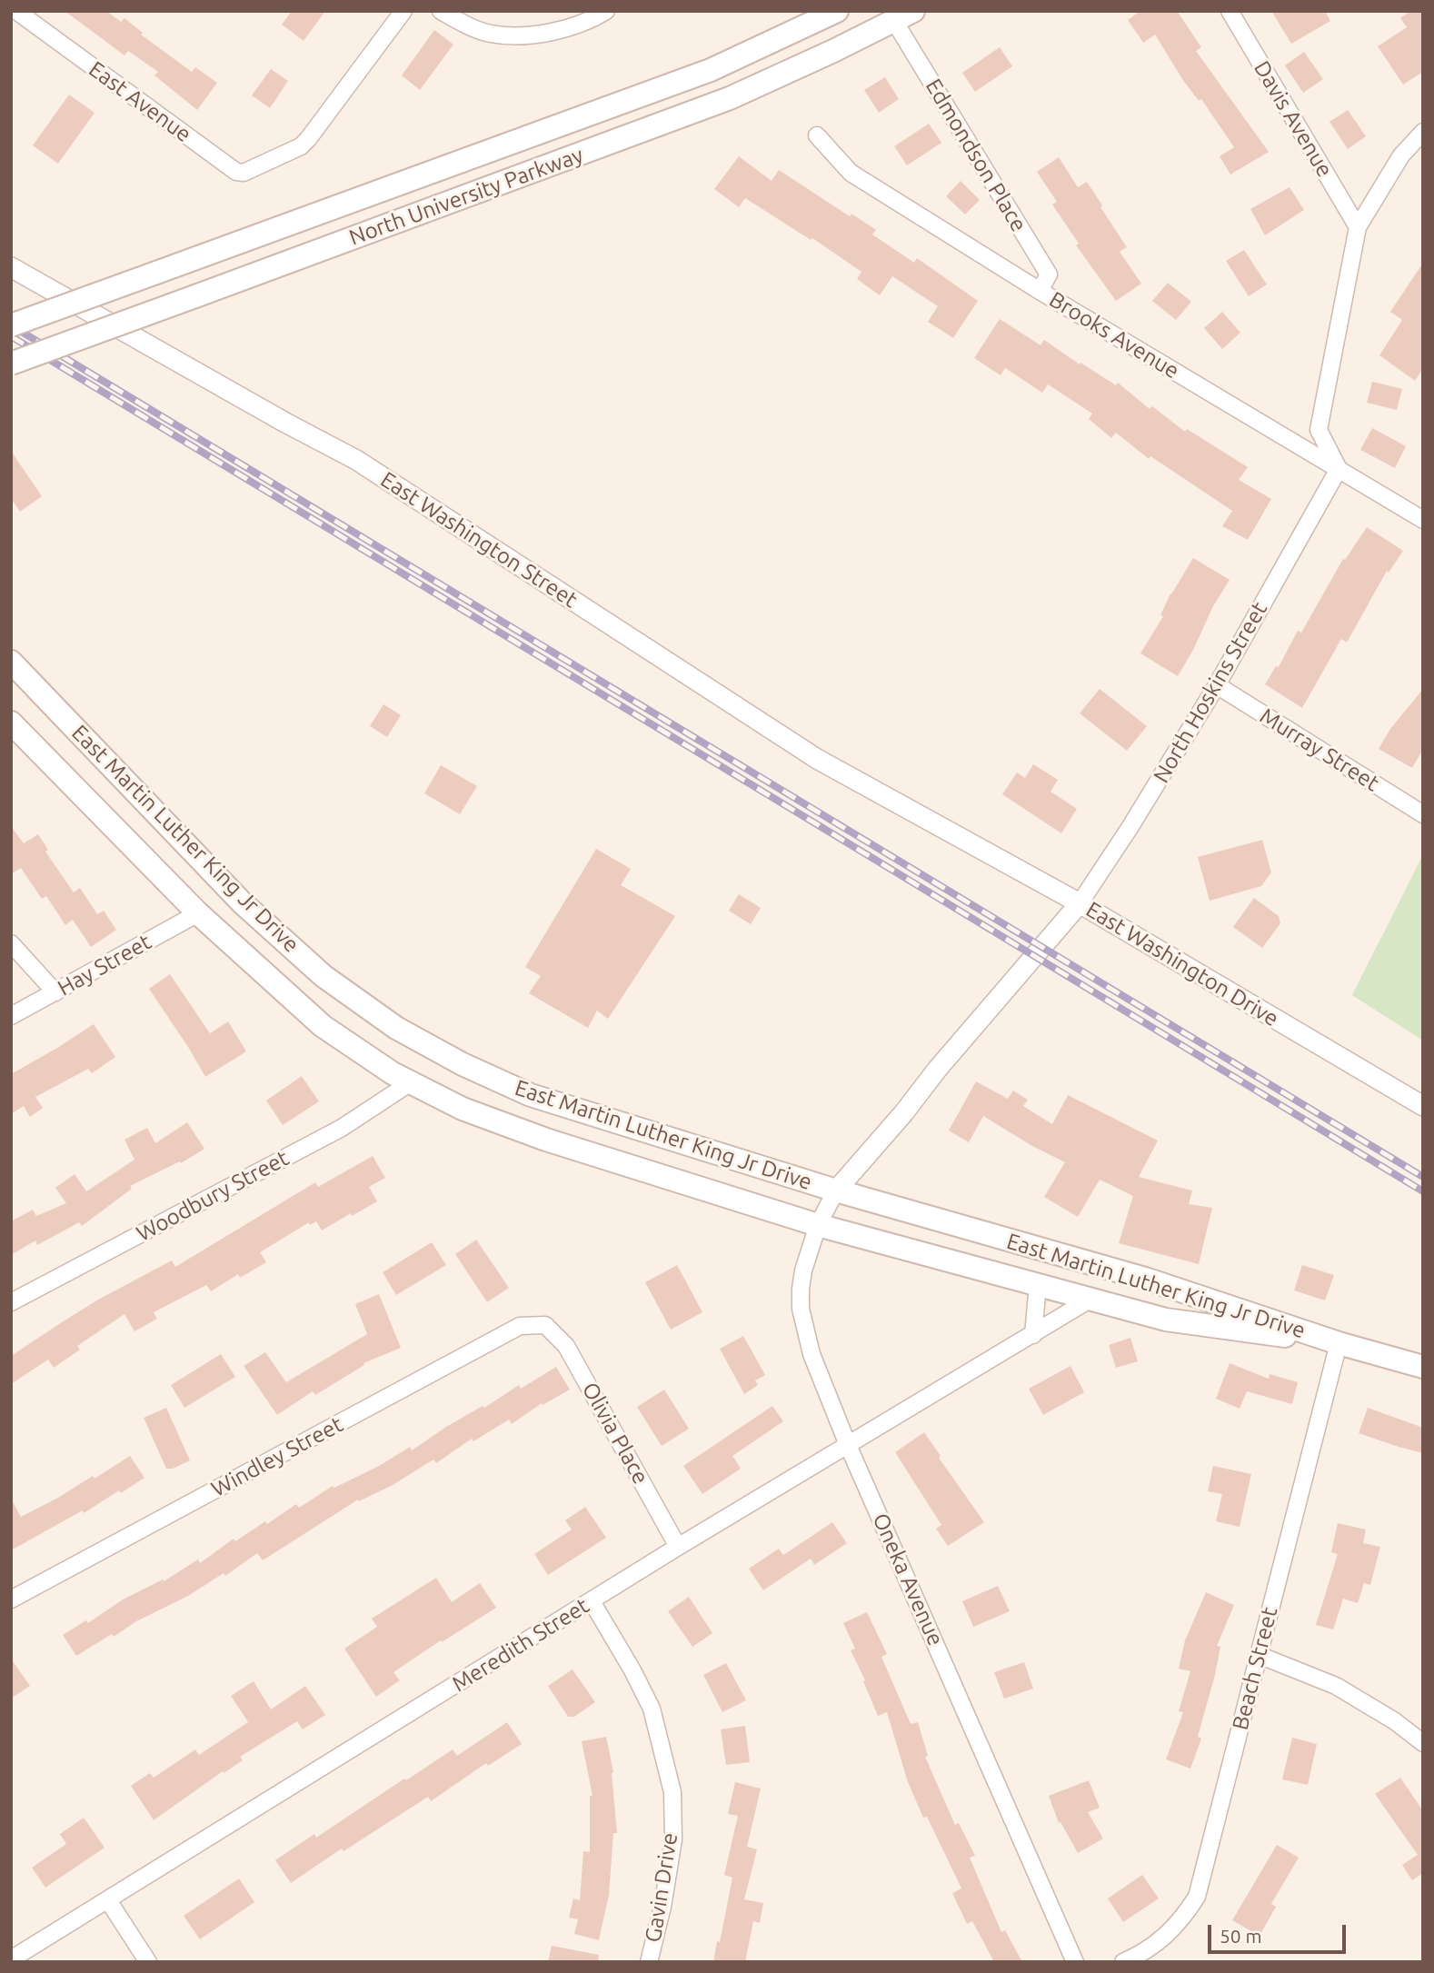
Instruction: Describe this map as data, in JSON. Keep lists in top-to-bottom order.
{
  "streets": {
    "main road": ["North University Parkway", "East Martin Luther King Jr Drive"],
    "street": [
      "East Avenue",
      "Davis Avenue",
      "Edmondson Place",
      "Brooks Avenue",
      "East Washington Street",
      "North Hoskins Street",
      "Murray Street",
      "East Washington Drive",
      "Hay Street",
      "Woodbury Street",
      "Olivia Place",
      "Windley Street",
      "Oneka Avenue",
      "Meredith Street",
      "Beach Street",
      "Gavin Drive"
    ]
  },
  "crossings": [
    ["Edmondson Place", "North University Parkway"],
    ["Edmondson Place", "Brooks Avenue"],
    ["Brooks Avenue", "North Hoskins Street"],
    ["East Washington Street", "East Washington Drive"],
    ["North Hoskins Street", "Murray Street"],
    ["North Hoskins Street", "East Martin Luther King Jr Drive"],
    ["North Hoskins Street", "East Washington Drive"],
    ["North Hoskins Street", "Oneka Avenue"],
    ["East Martin Luther King Jr Drive", "Hay Street"],
    ["East Martin Luther King Jr Drive", "Woodbury Street"],
    ["East Martin Luther King Jr Drive", "Oneka Avenue"],
    ["East Martin Luther King Jr Drive", "Meredith Street"],
    ["East Martin Luther King Jr Drive", "Beach Street"],
    ["Olivia Place", "Windley Street"],
    ["Olivia Place", "Meredith Street"],
    ["Oneka Avenue", "Meredith Street"],
    ["Meredith Street", "Gavin Drive"]
  ],
  "scale_bar": "50 m"
}
